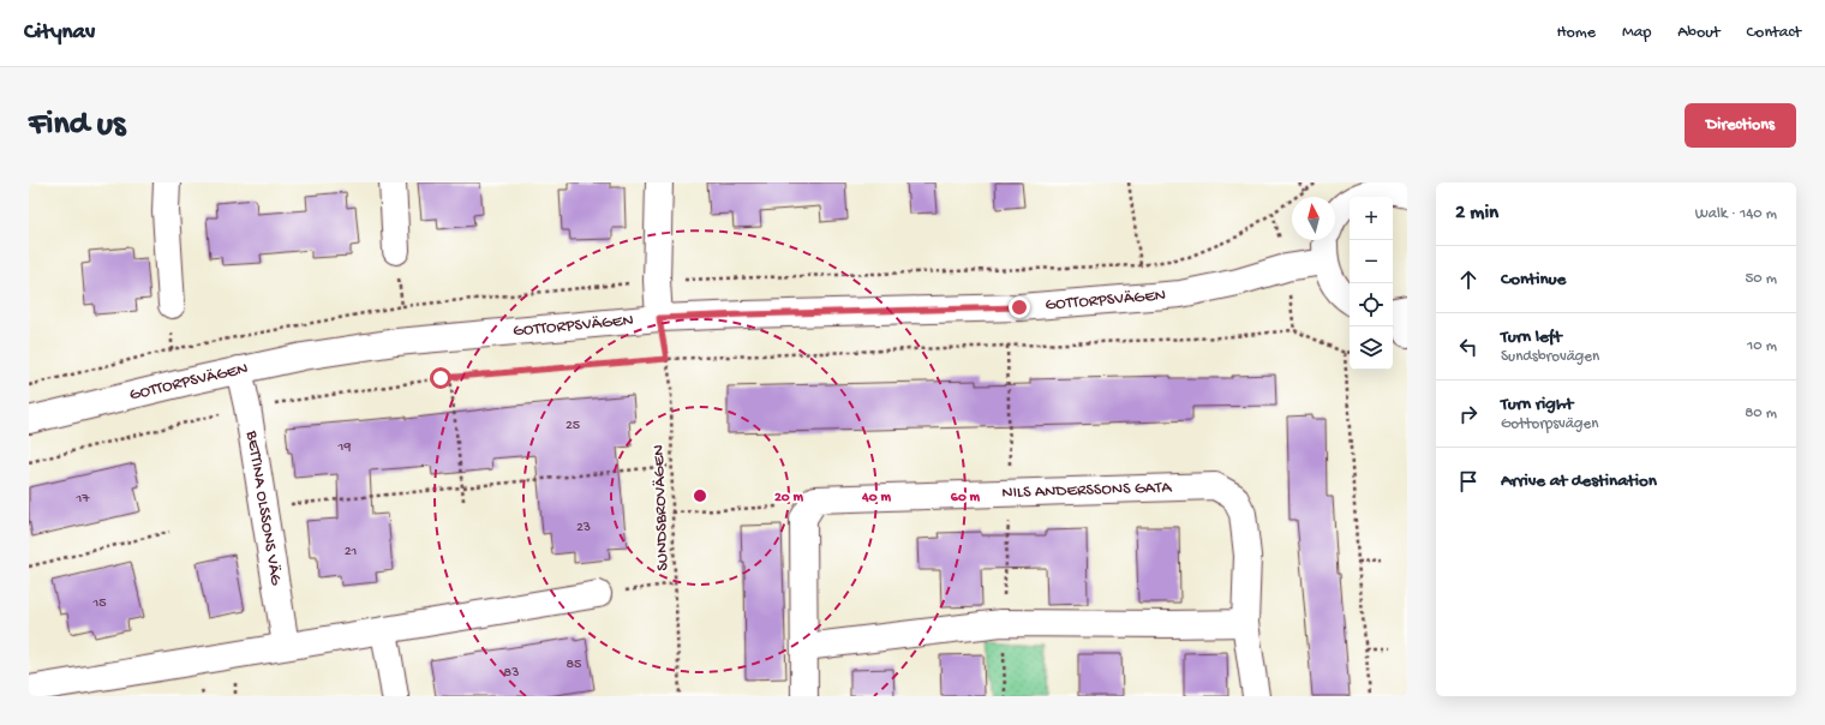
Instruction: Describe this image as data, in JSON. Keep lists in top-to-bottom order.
{
  "streets": {
    "street": ["GOTTORPSVÄGEN", "NILS ANDERSSONS GATA", "BETTINA OLSSONS VÄG"],
    "path": ["SUNDSBROVÄGEN"]
  },
  "crossings": [
    ["GOTTORPSVÄGEN", "BETTINA OLSSONS VÄG"],
    ["GOTTORPSVÄGEN", "SUNDSBROVÄGEN"]
  ],
  "house_numbers": [
    "25",
    "19",
    "17",
    "23",
    "21",
    "15",
    "85",
    "83"
  ],
  "north": "top",
  "page": {
    "header": "Citynav",
    "nav": [
      "Home",
      "Map",
      "About",
      "Contact"
    ],
    "buttons": "Directions",
    "title": "Find us",
    "heading": ["2 min", "Walk · 140 m"],
    "map_buttons": ["+", "−"],
    "list": [
      ["Continue", "50 m"],
      ["Turn left", "Sundsbrovägen", "10 m"],
      ["Turn right", "Gottorpsvägen", "80 m"],
      "Arrive at destination"
    ]
  },
  "rings": ["20 m", "40 m", "60 m"]
}
